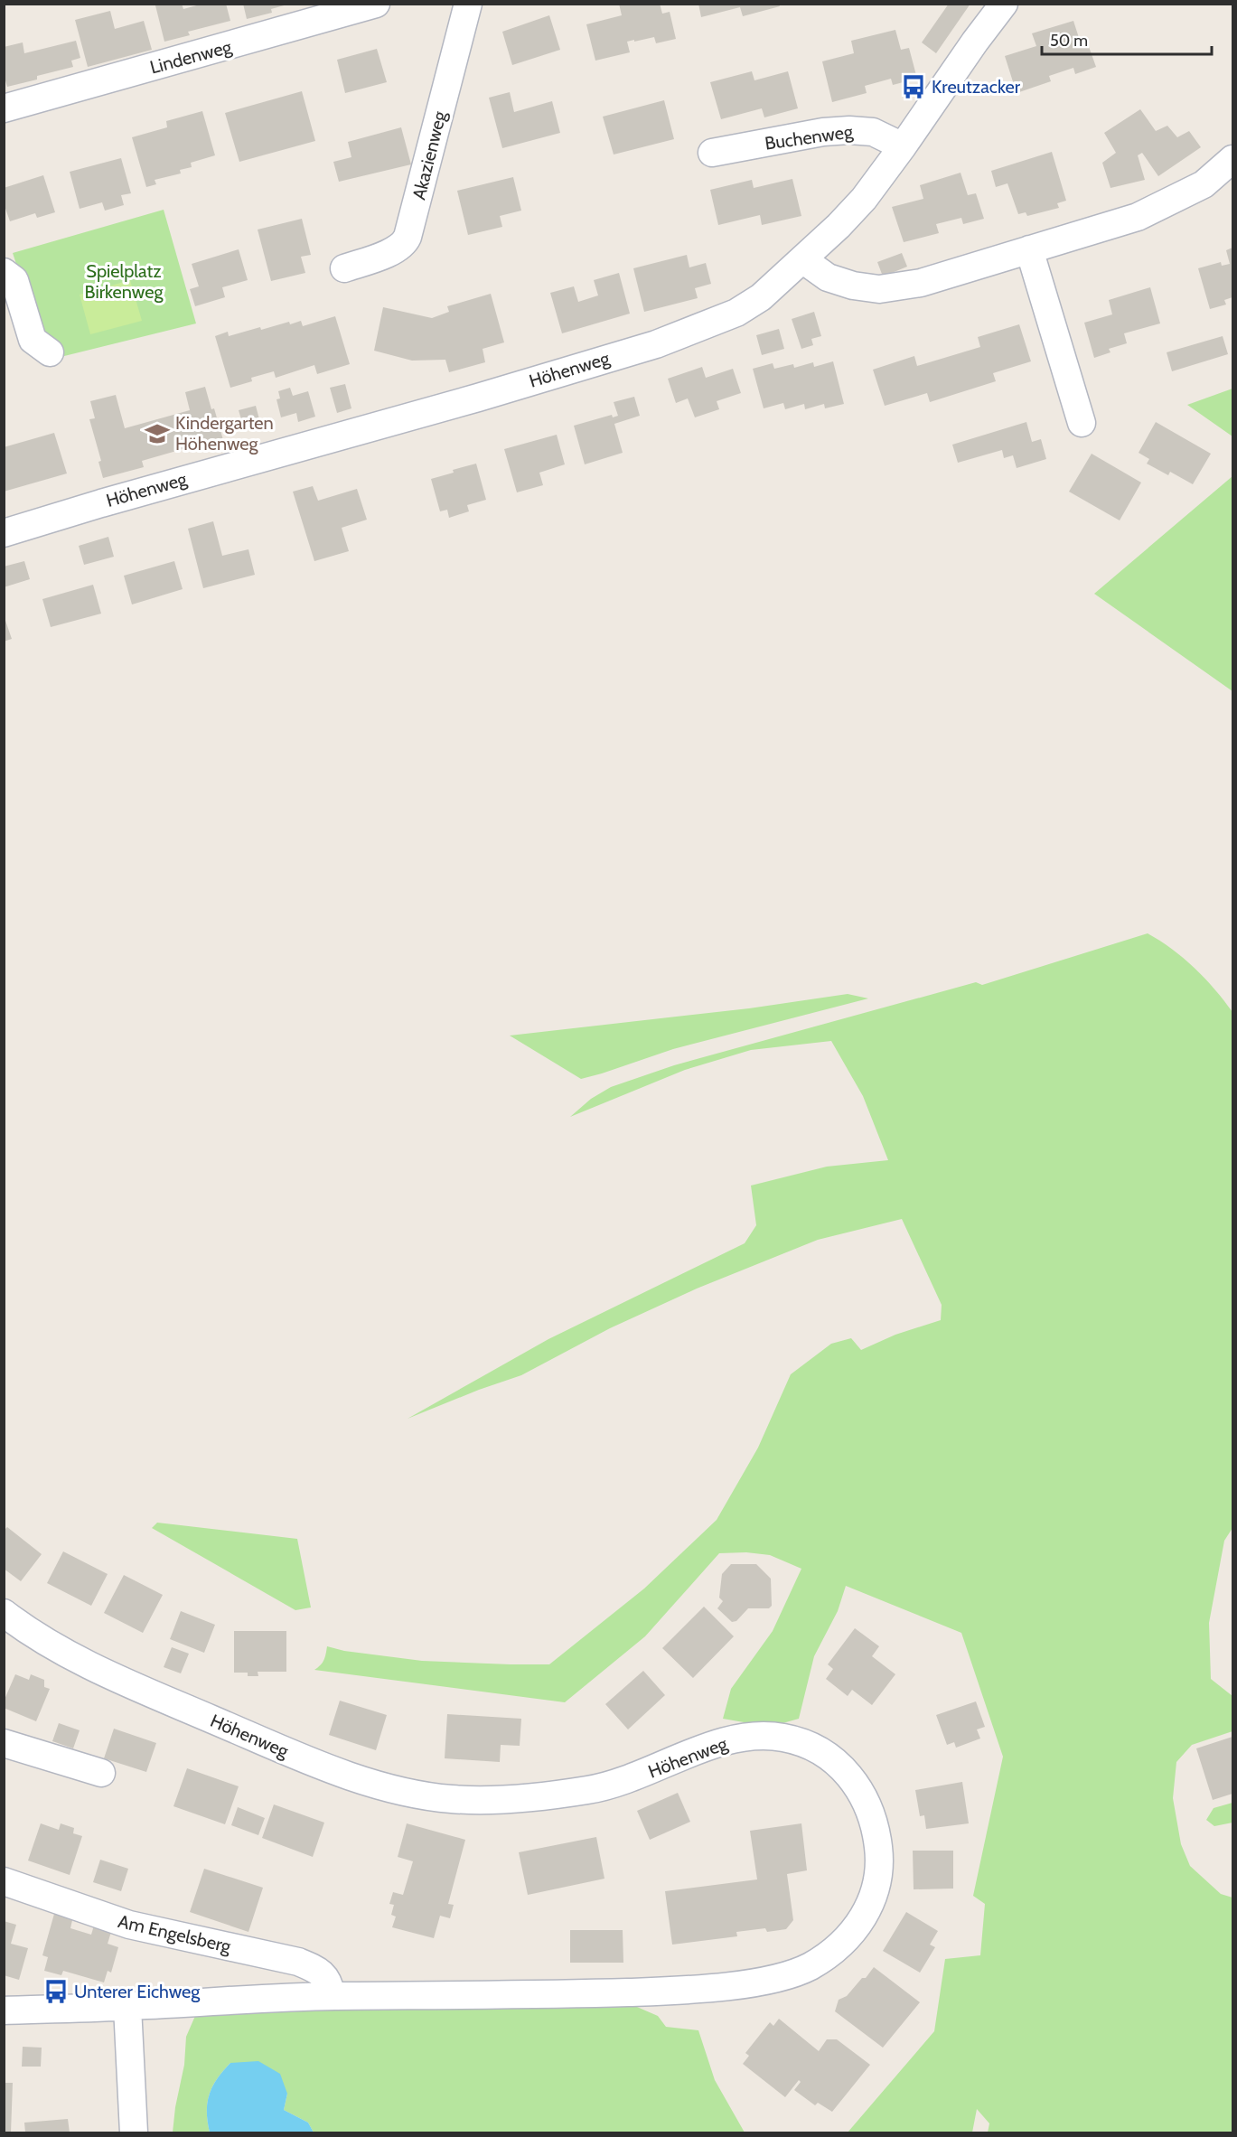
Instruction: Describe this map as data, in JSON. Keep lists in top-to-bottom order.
{
  "streets": {
    "street": [
      "Lindenweg",
      "Buchenweg",
      "Akazienweg",
      "Höhenweg",
      "Am Engelsberg"
    ]
  },
  "crossings": [
    ["Buchenweg", "Höhenweg"],
    ["Höhenweg", "Am Engelsberg"]
  ],
  "parks": ["Spielplatz Birkenweg"],
  "places": {
    "bus stop": ["Kreutzacker", "Unterer Eichweg"],
    "school or university": ["Kindergarten Höhenweg"]
  },
  "scale_bar": "50 m"
}
